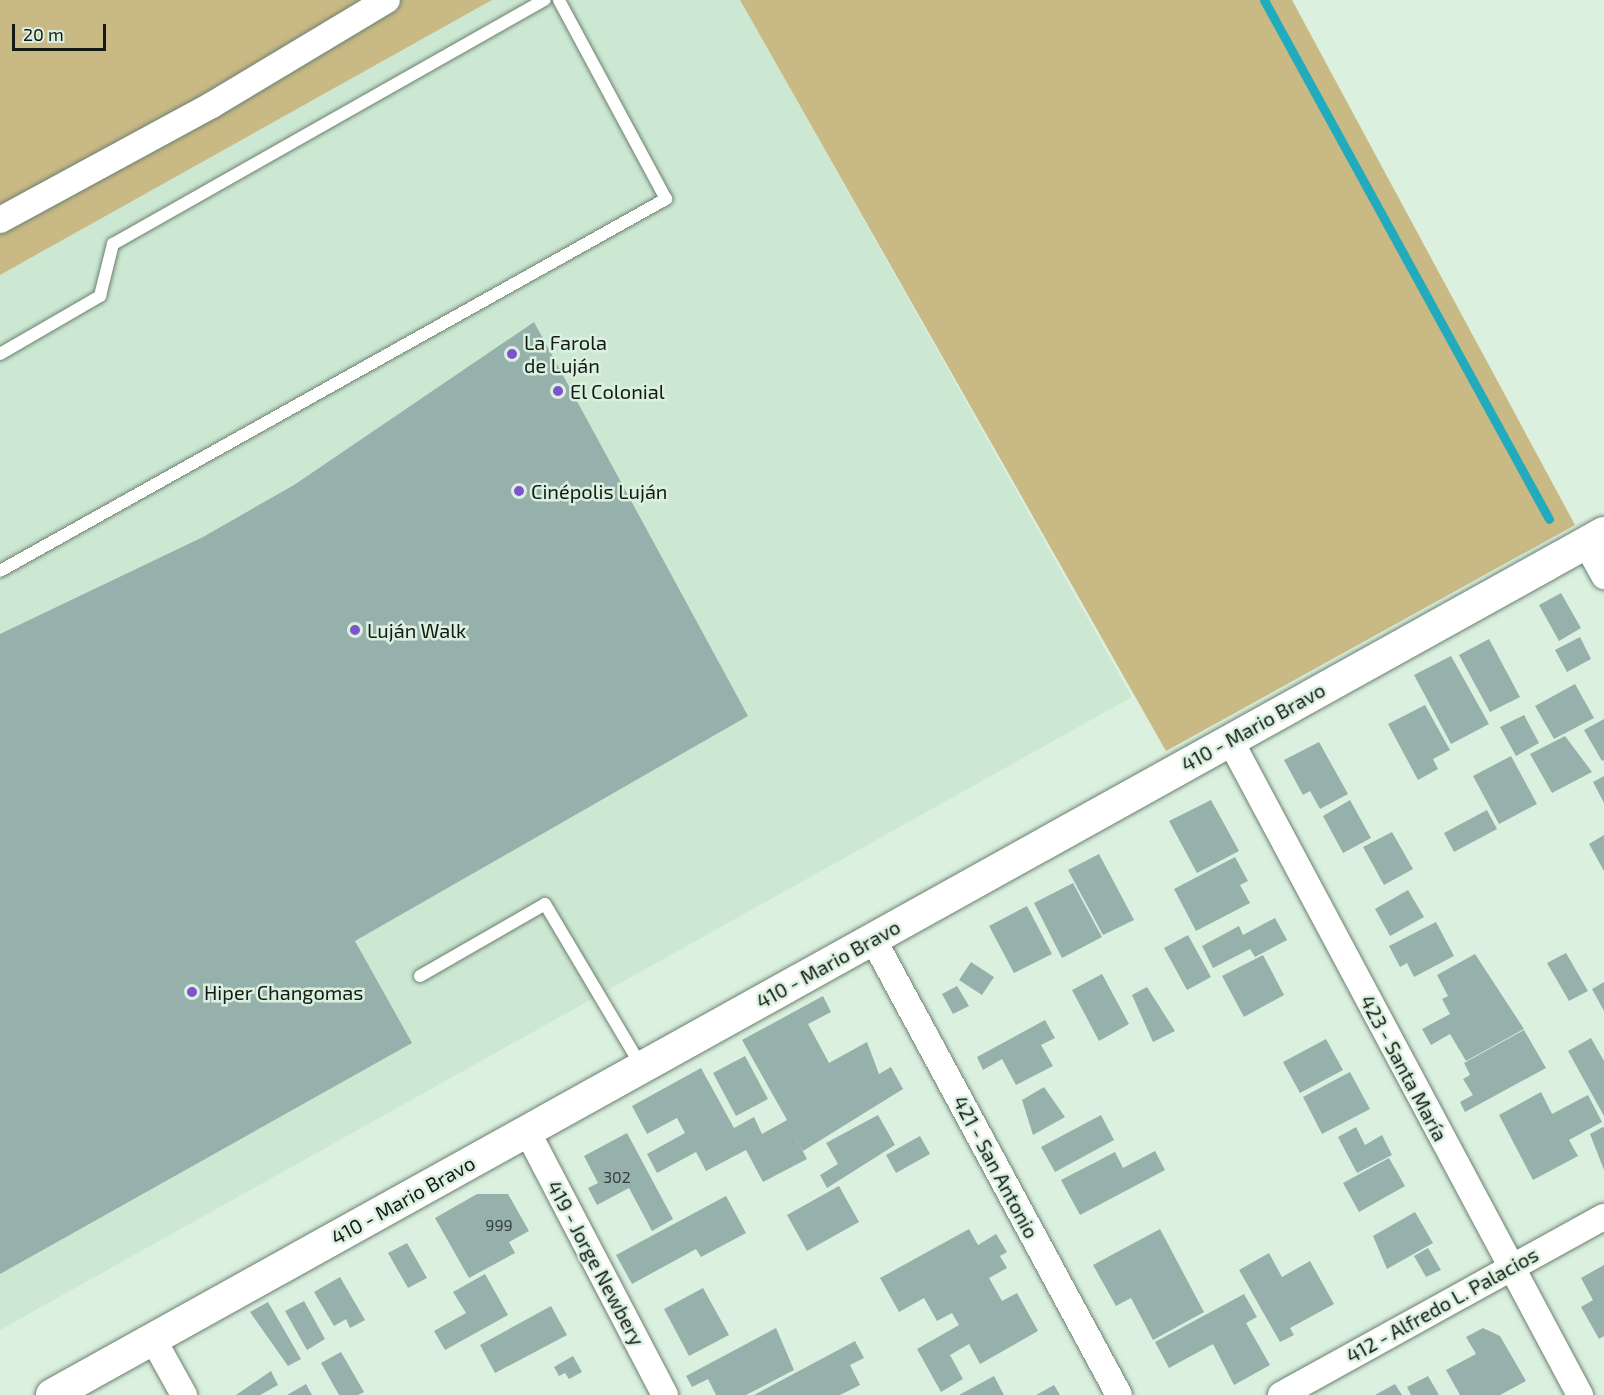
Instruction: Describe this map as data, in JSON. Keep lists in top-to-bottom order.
{
  "streets": {
    "street": [
      "410 - Mario Bravo",
      "423 - Santa María",
      "421 - San Antonio",
      "419 - Jorge Newbery",
      "412 - Alfredo L. Palacios"
    ]
  },
  "crossings": [
    ["410 - Mario Bravo", "423 - Santa María"],
    ["410 - Mario Bravo", "421 - San Antonio"],
    ["410 - Mario Bravo", "419 - Jorge Newbery"],
    ["423 - Santa María", "412 - Alfredo L. Palacios"]
  ],
  "places": [
    "La Farola de Luján",
    "El Colonial",
    "Cinépolis Luján",
    "Luján Walk",
    "Hiper Changomas"
  ],
  "house_numbers": ["302", "999"],
  "scale_bar": "20 m"
}
